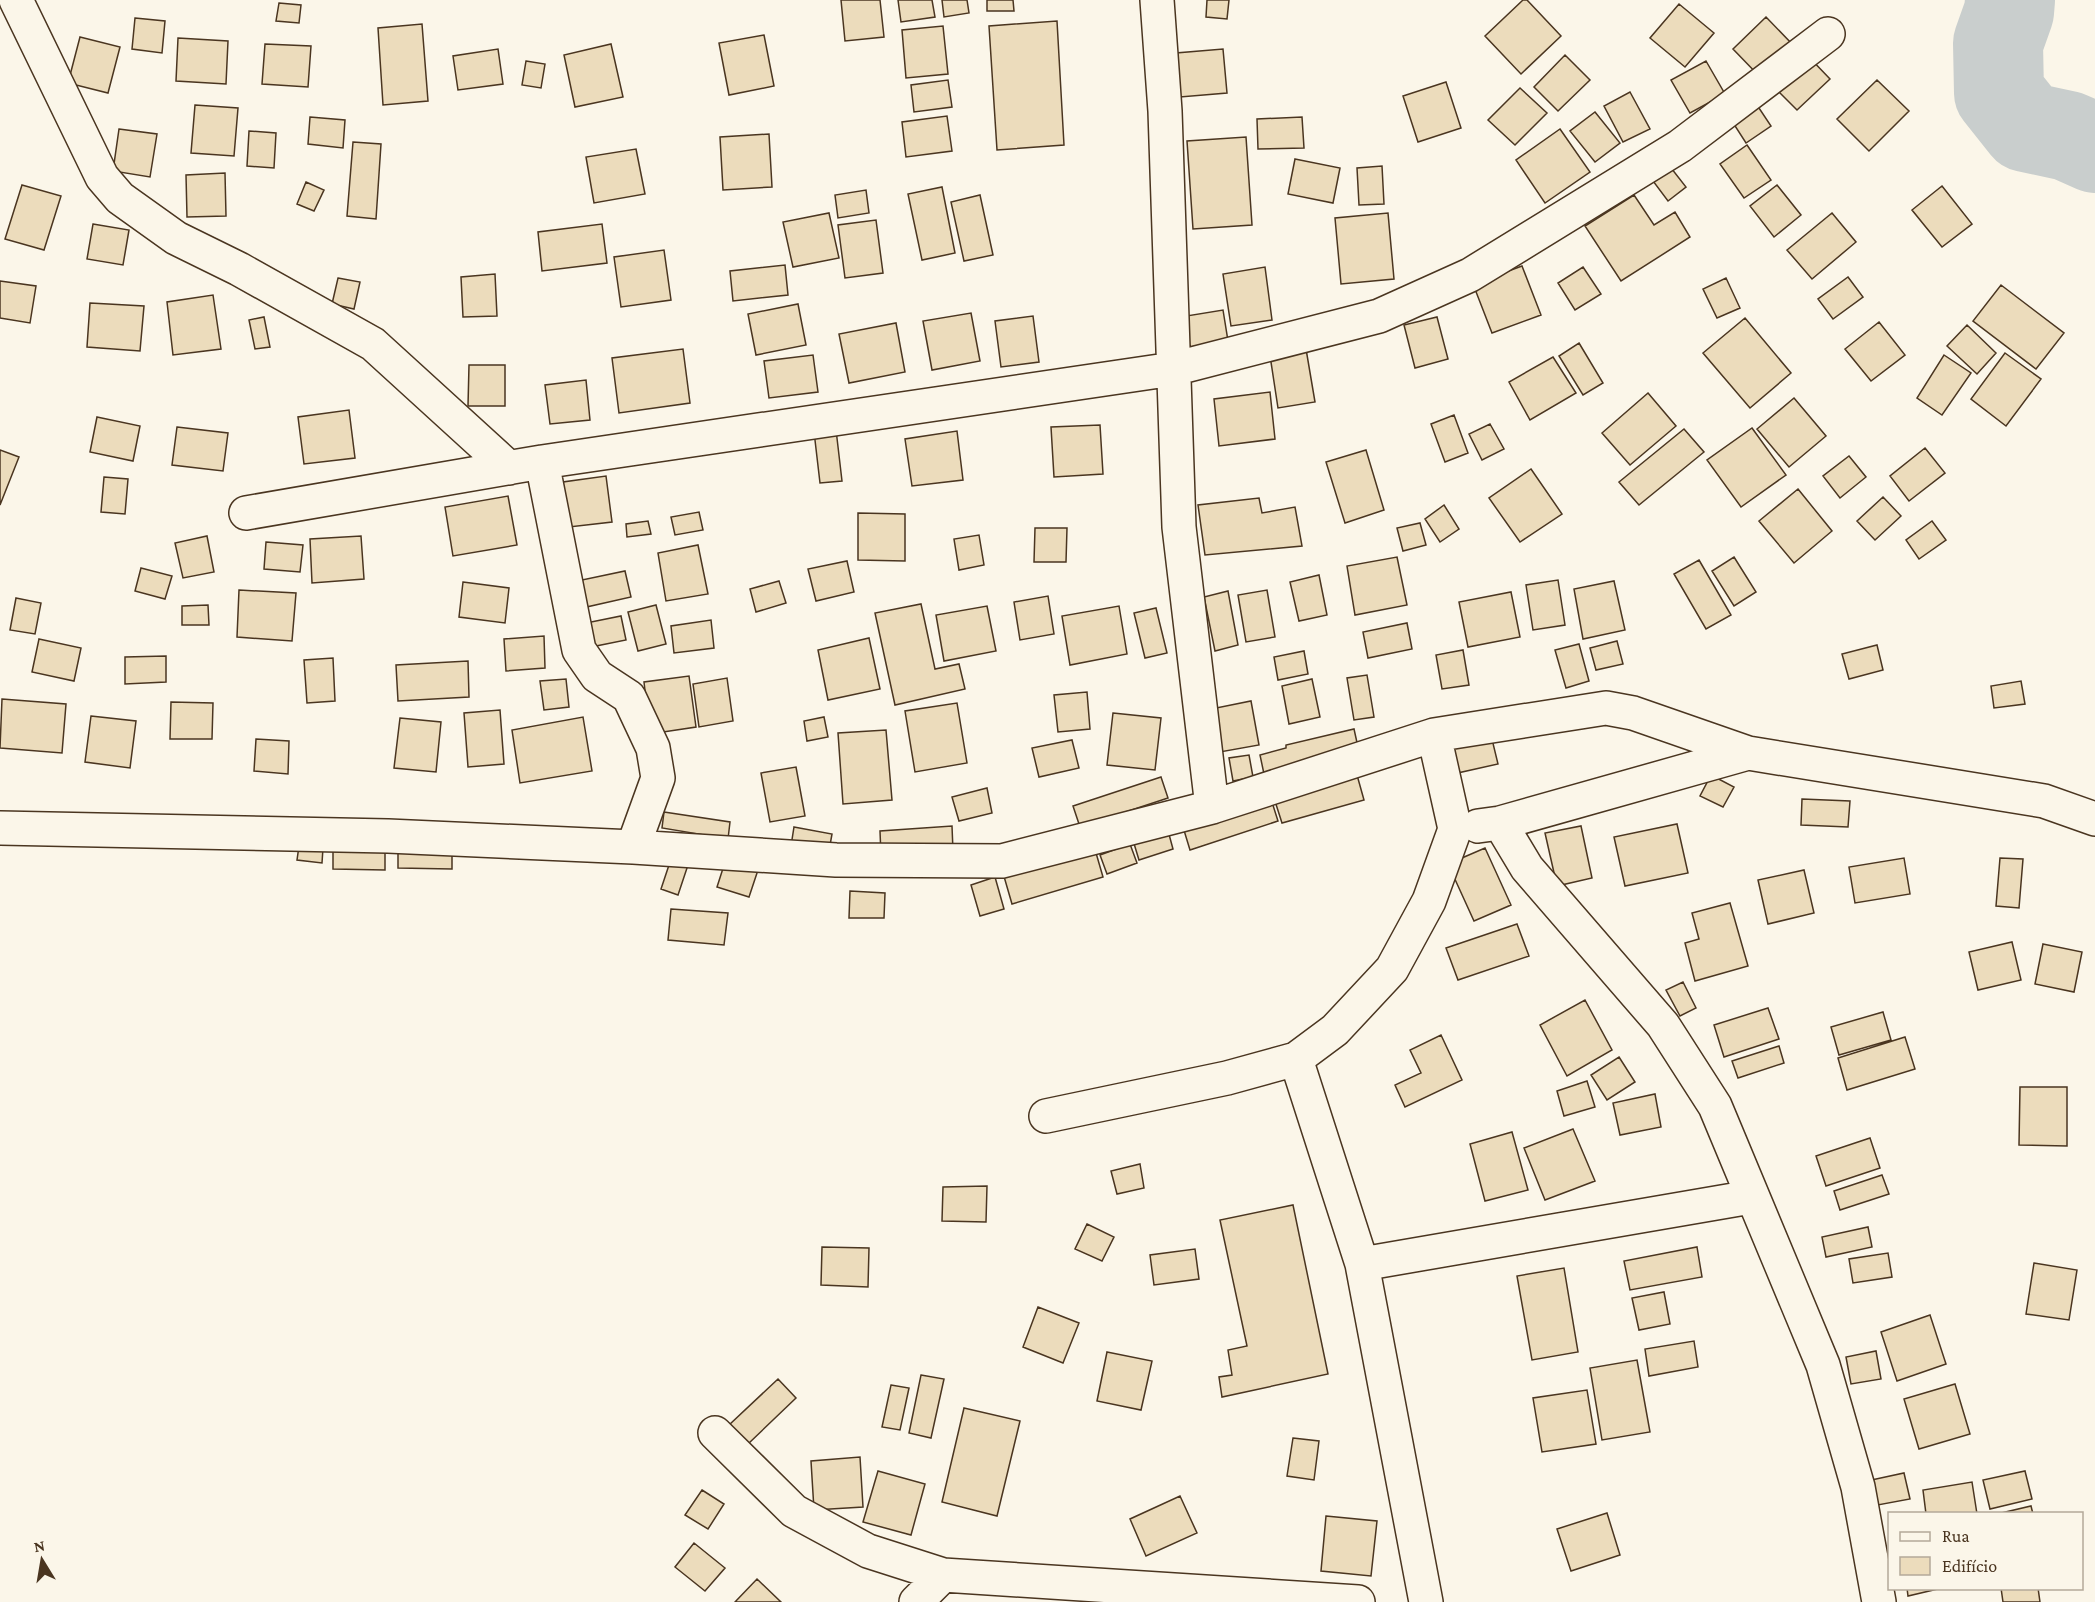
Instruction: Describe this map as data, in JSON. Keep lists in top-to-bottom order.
{
  "legend": ["Rua", "Edifício"],
  "north": "top"
}
